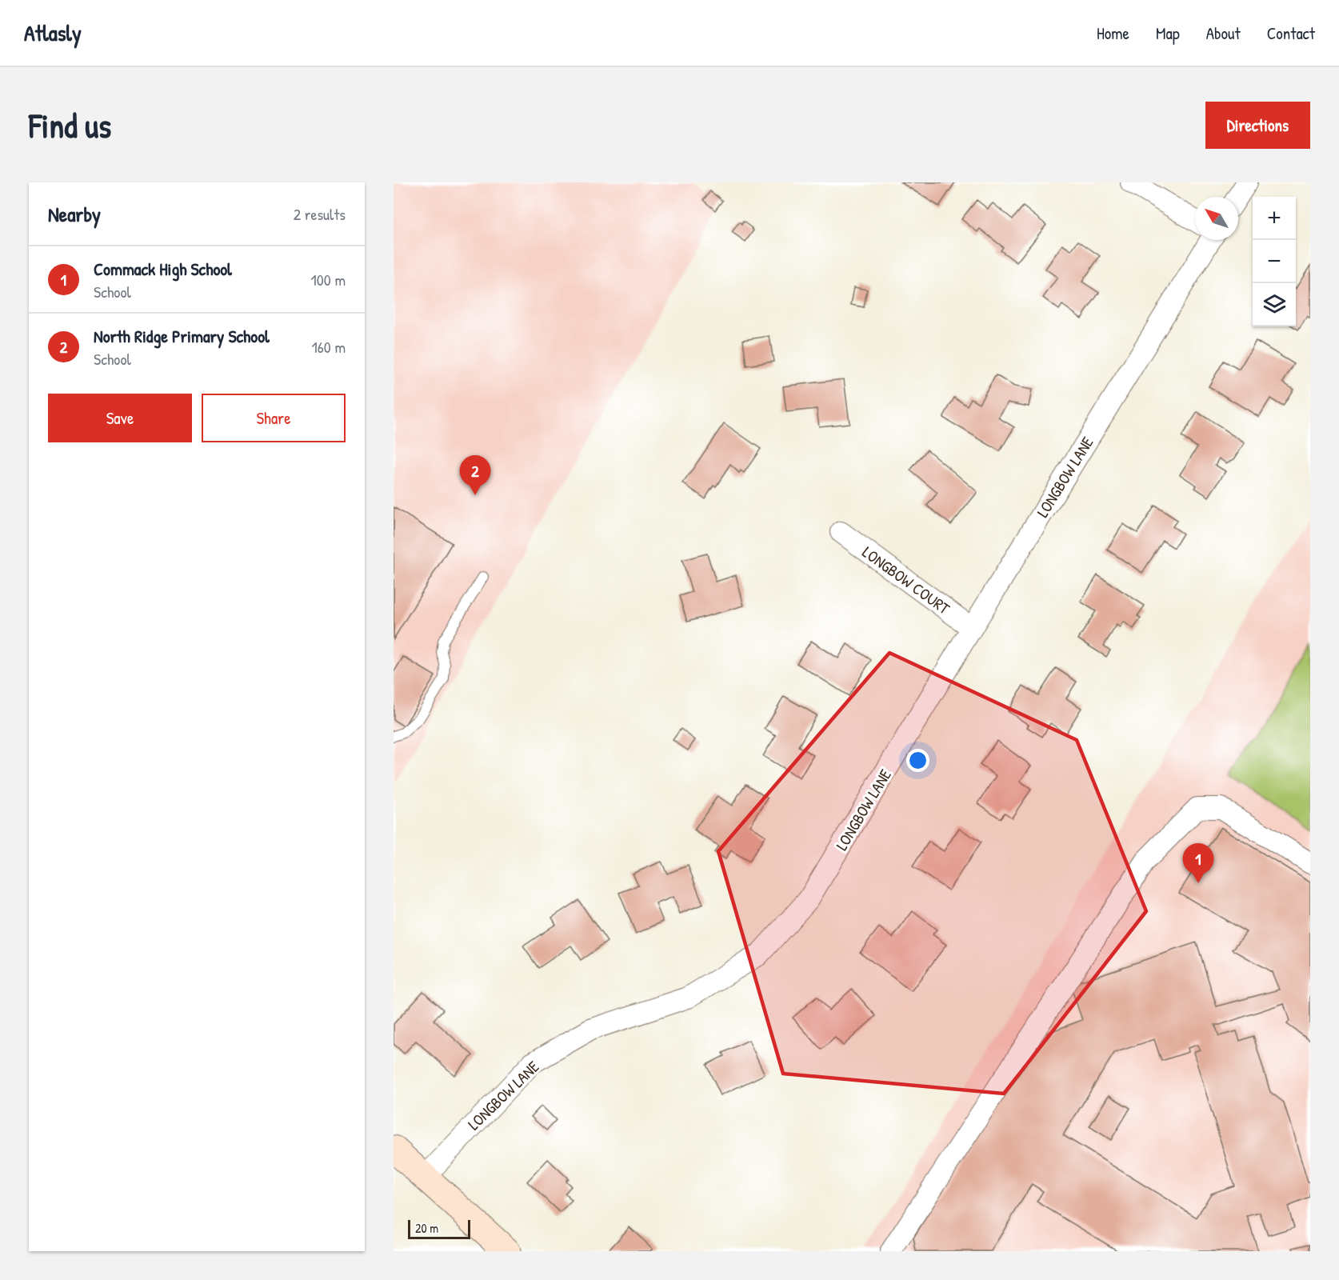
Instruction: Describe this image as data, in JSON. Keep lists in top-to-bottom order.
{
  "streets": {
    "street": ["LONGBOW LANE", "LONGBOW COURT"]
  },
  "crossings": [
    ["LONGBOW LANE", "LONGBOW COURT"]
  ],
  "scale_bar": "20 m",
  "north": "top left",
  "page": {
    "header": "Atlasly",
    "nav": [
      "Home",
      "Map",
      "About",
      "Contact"
    ],
    "buttons": [
      "Directions",
      ["Save", "Share"]
    ],
    "title": "Find us",
    "heading": ["Nearby", "2 results"],
    "map_buttons": ["+", "−"],
    "list": [
      {
        "mark": "1",
        "name": "Commack High School",
        "note": "School",
        "value": "100 m"
      },
      {
        "mark": "2",
        "name": "North Ridge Primary School",
        "note": "School",
        "value": "160 m"
      }
    ],
    "pins": ["2", "1"],
    "scale": "20 m"
  }
}
